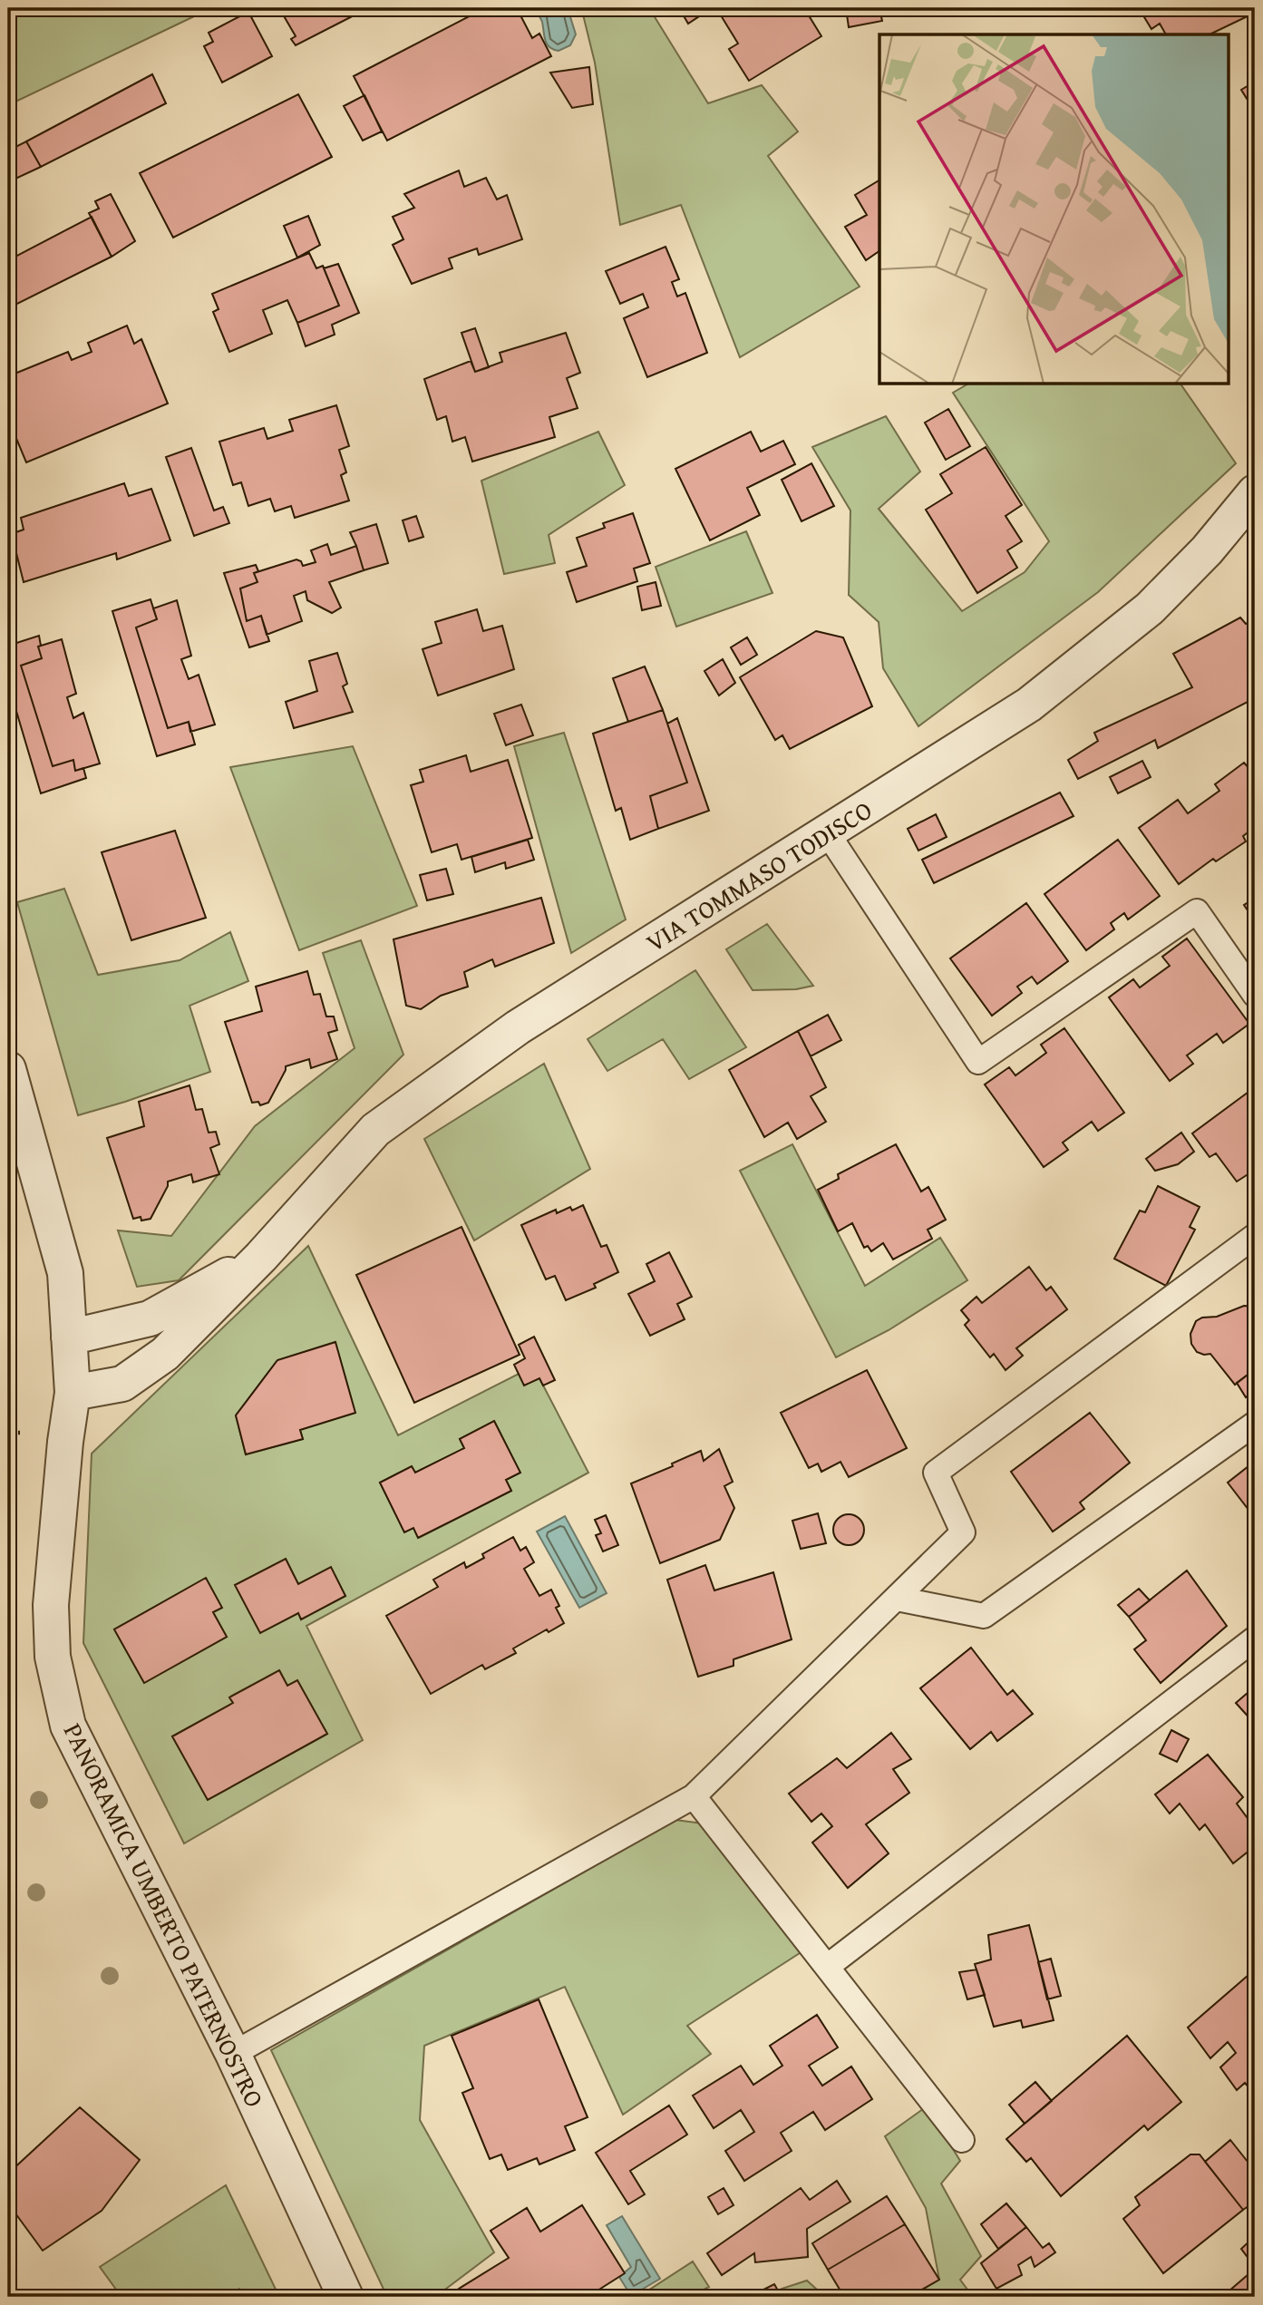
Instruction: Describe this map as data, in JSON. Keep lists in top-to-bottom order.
{
  "streets": {
    "street": ["VIA TOMMASO TODISCO", "PANORAMICA UMBERTO PATERNOSTRO"]
  },
  "crossings": [
    ["VIA TOMMASO TODISCO", "PANORAMICA UMBERTO PATERNOSTRO"]
  ]
}
